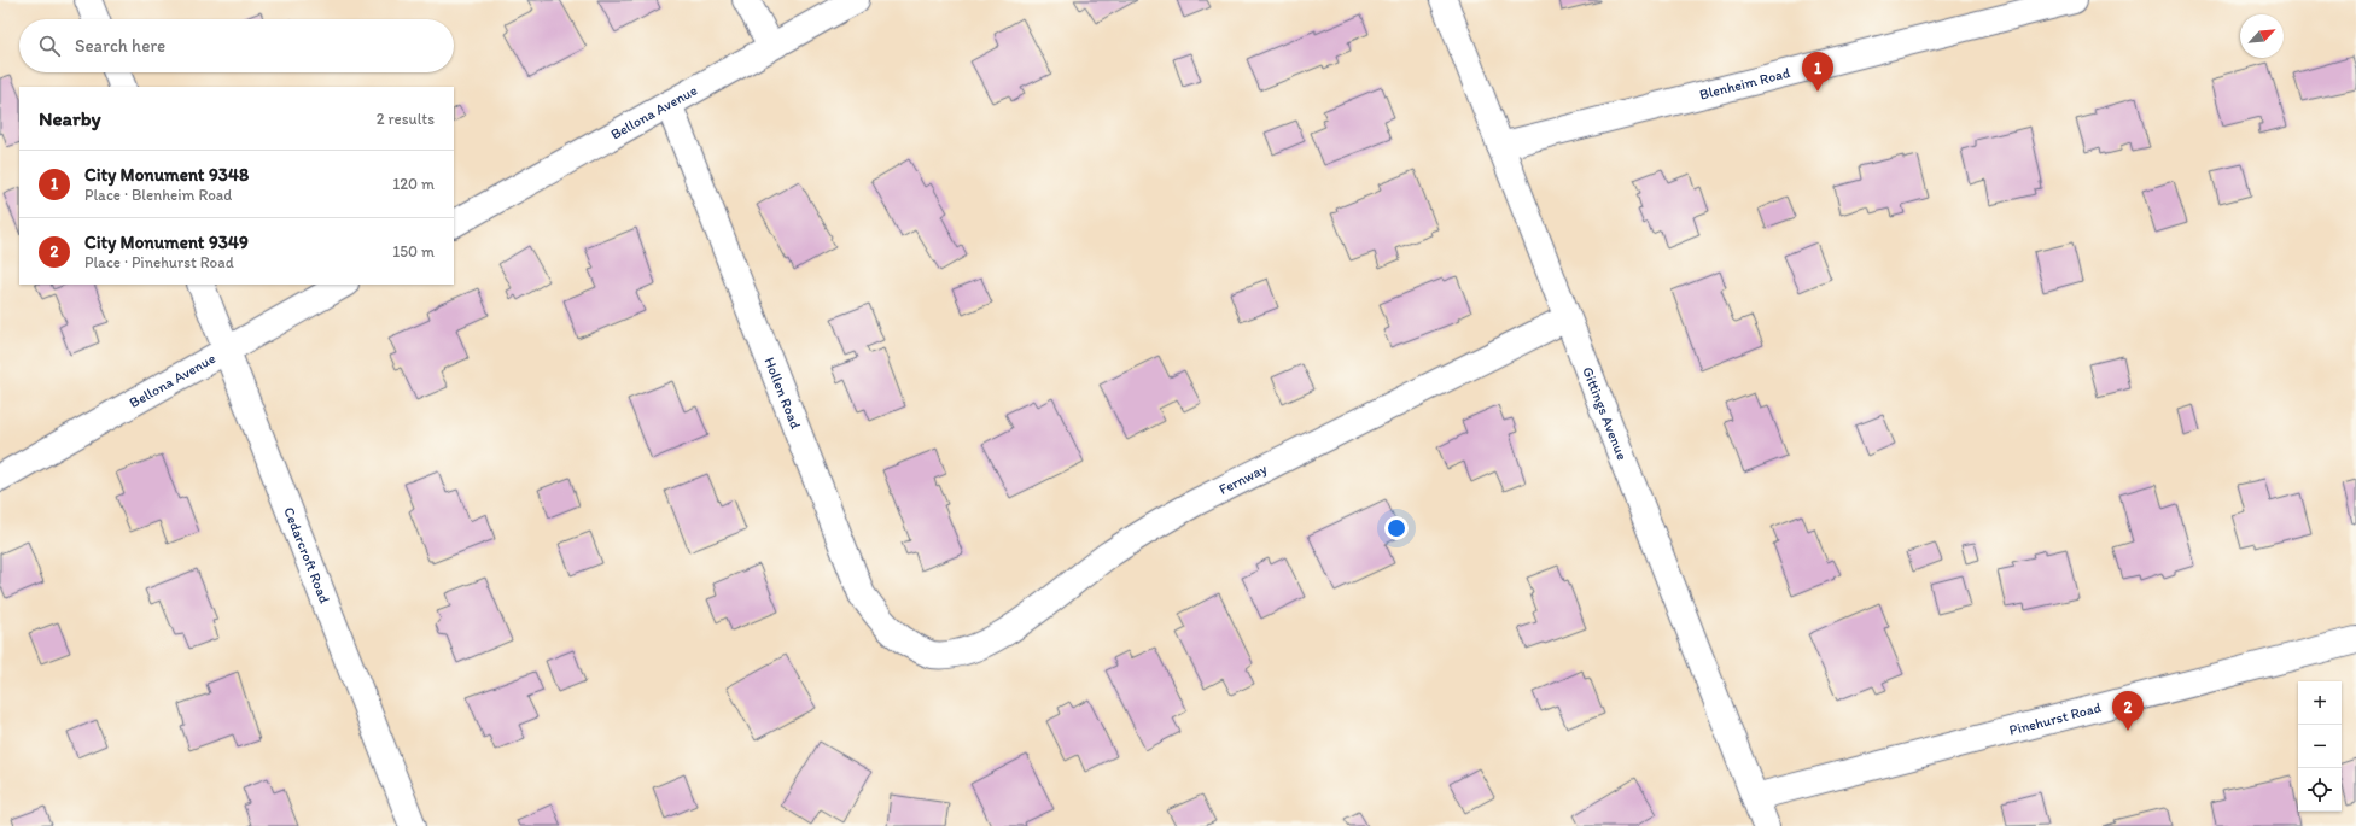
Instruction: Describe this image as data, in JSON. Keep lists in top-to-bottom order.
{
  "streets": {
    "street": [
      "Blenheim Road",
      "Bellona Avenue",
      "Hollen Road",
      "Gittings Avenue",
      "Fernway",
      "Cedarcroft Road",
      "Pinehurst Road"
    ]
  },
  "crossings": [
    ["Blenheim Road", "Gittings Avenue"],
    ["Bellona Avenue", "Hollen Road"],
    ["Bellona Avenue", "Cedarcroft Road"],
    ["Hollen Road", "Fernway"],
    ["Gittings Avenue", "Fernway"],
    ["Gittings Avenue", "Pinehurst Road"]
  ],
  "north": "top right",
  "page": {
    "search": "Search here",
    "pins": ["1", "2"],
    "heading": ["Nearby", "2 results"],
    "list": [
      {
        "mark": "1",
        "name": "City Monument 9348",
        "note": "Place · Blenheim Road",
        "value": "120 m"
      },
      {
        "mark": "2",
        "name": "City Monument 9349",
        "note": "Place · Pinehurst Road",
        "value": "150 m"
      }
    ],
    "map_buttons": ["+", "−"]
  }
}
